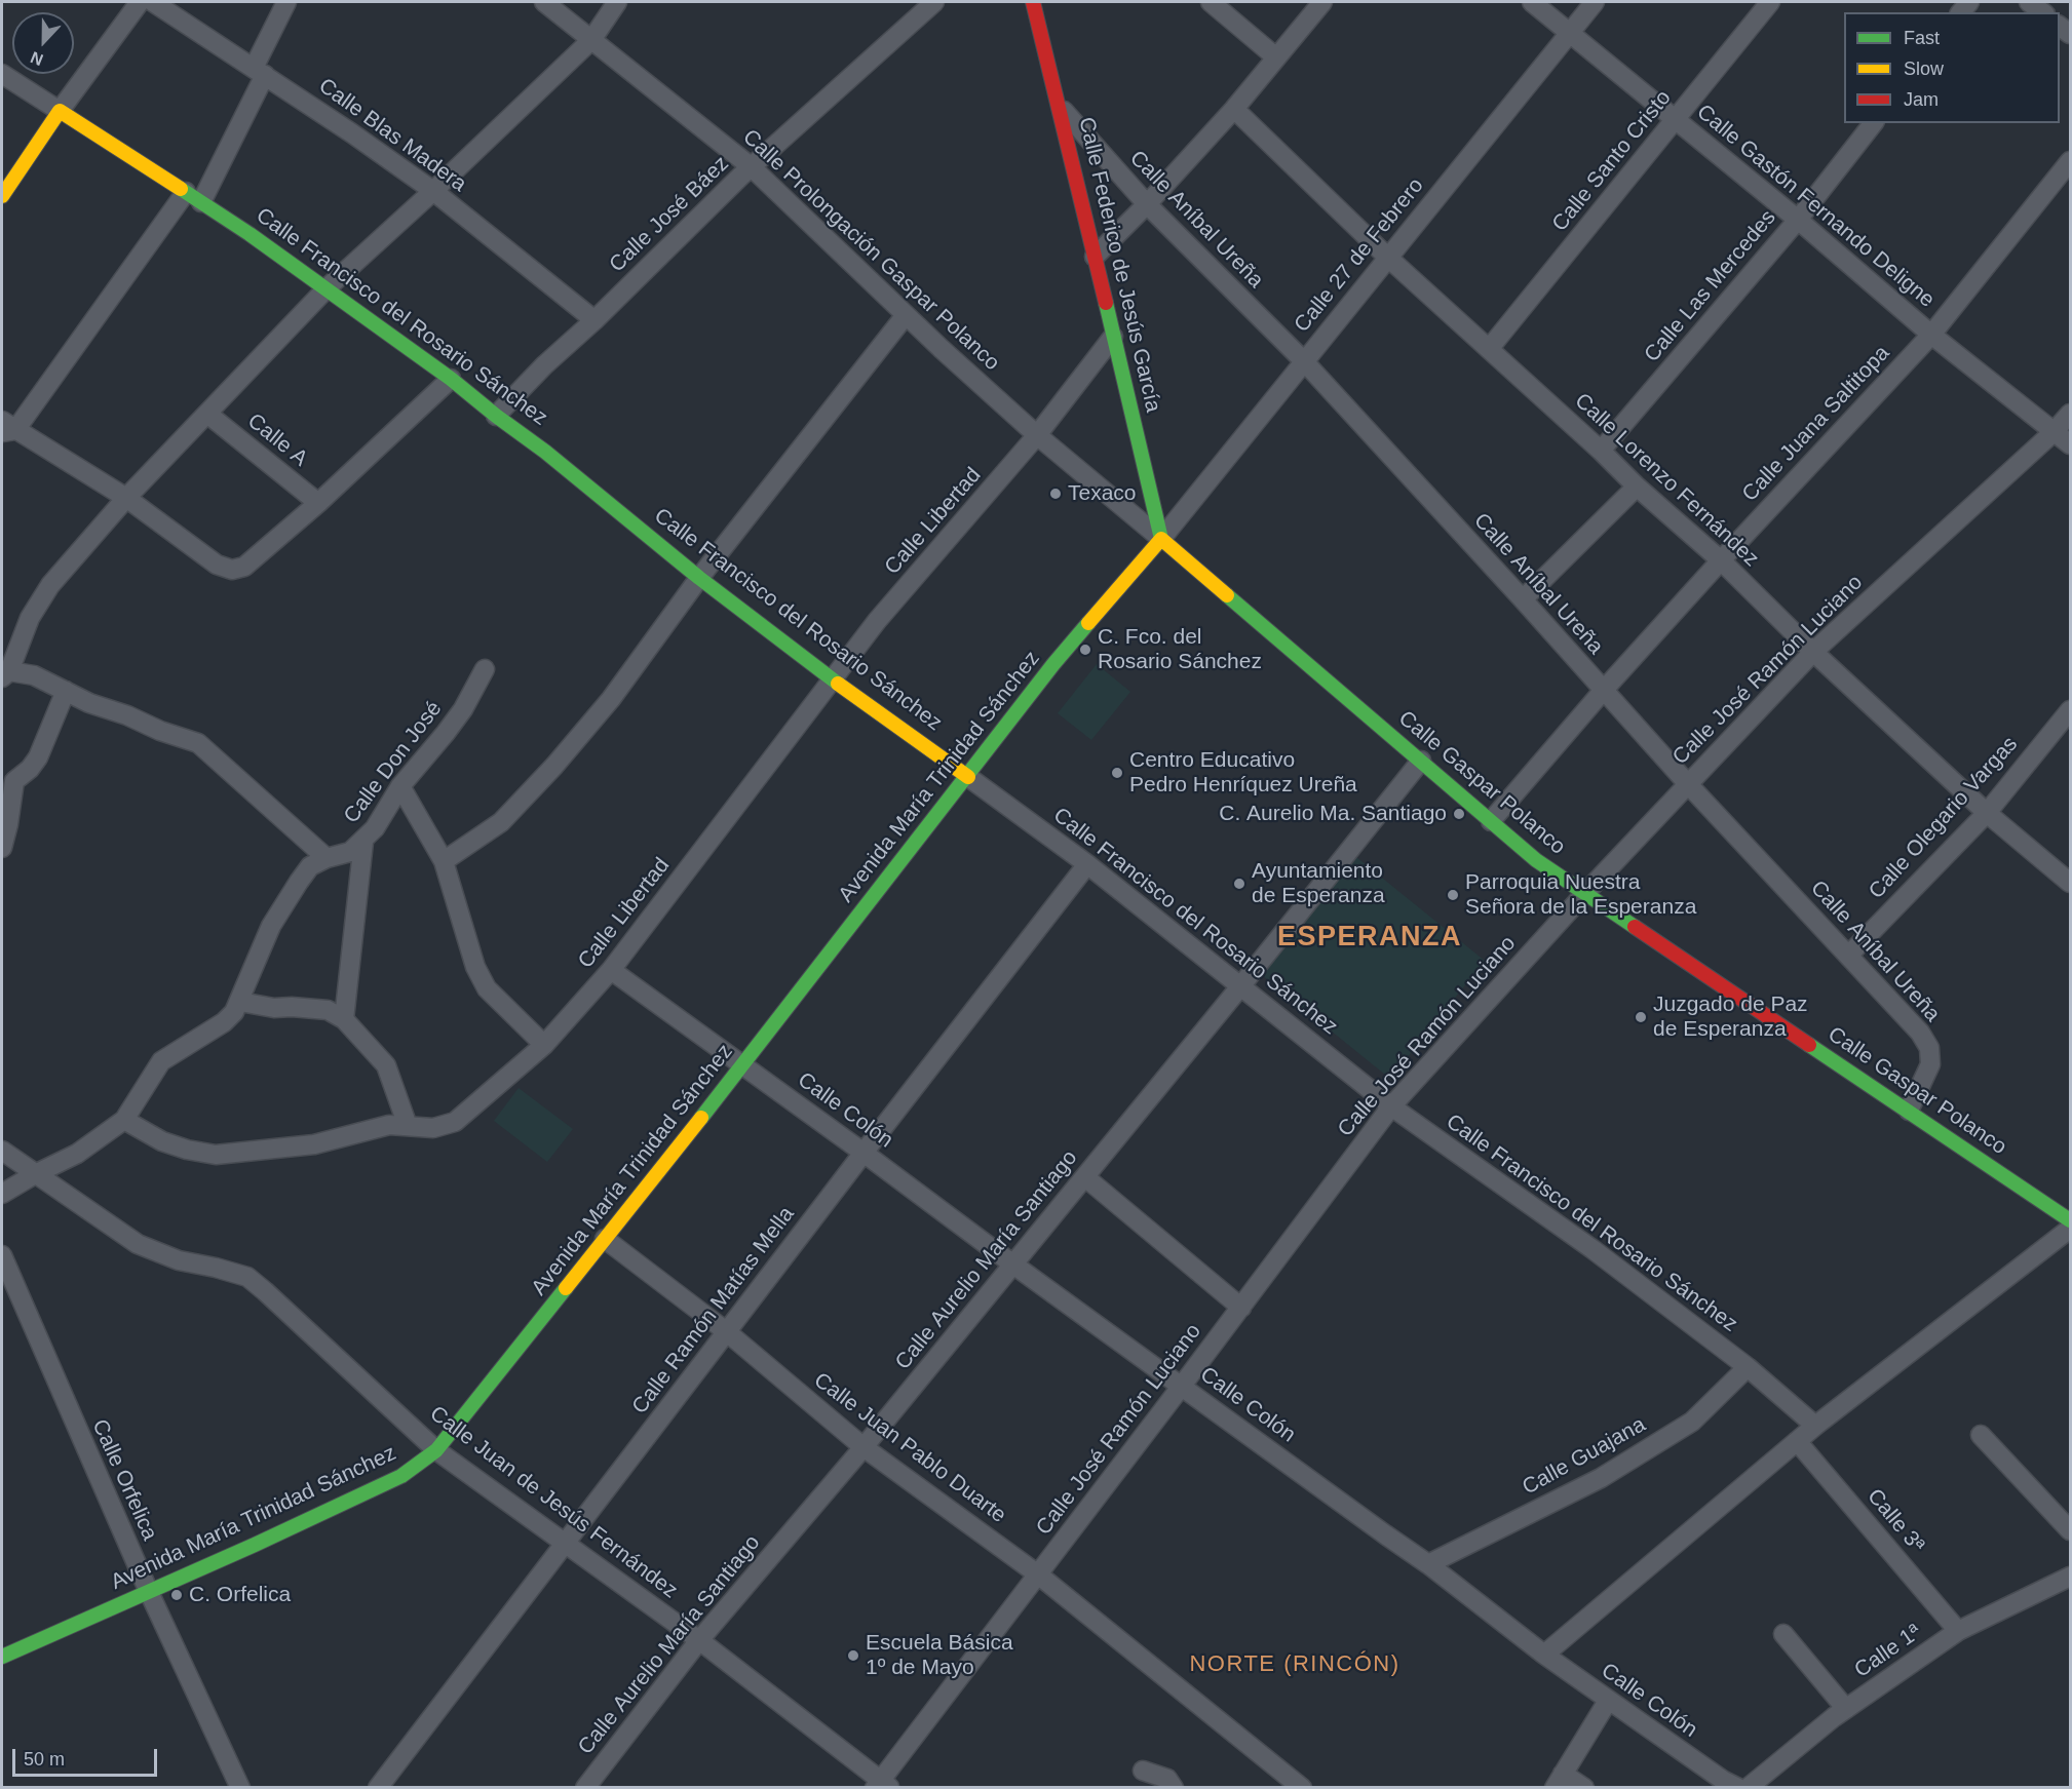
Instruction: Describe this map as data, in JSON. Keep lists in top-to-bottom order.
{
  "streets": {
    "main road": [
      "Calle Federico de Jesús García",
      "Calle Francisco del Rosario Sánchez",
      "Avenida María Trinidad Sánchez",
      "Calle Gaspar Polanco"
    ],
    "street": [
      "Calle Blas Madera",
      "Calle Santo Cristo",
      "Calle Gastón Fernando Deligne",
      "Calle José Báez",
      "Calle Aníbal Ureña",
      "Calle Prolongación Gaspar Polanco",
      "Calle 27 de Febrero",
      "Calle Las Mercedes",
      "Calle Juana Saltitopa",
      "Calle A",
      "Calle Lorenzo Fernández",
      "Calle Libertad",
      "Calle José Ramón Luciano",
      "Calle Don José",
      "Calle Olegario Vargas",
      "Calle Colón",
      "Calle Aurelio María Santiago",
      "Calle Ramón Matías Mella",
      "Calle Juan Pablo Duarte",
      "Calle Guajana",
      "Calle Orfelica",
      "Calle Juan de Jesús Fernández",
      "Calle 3ª",
      "Calle 1ª"
    ]
  },
  "crossings": [
    ["Calle Blas Madera", "Calle José Báez"],
    ["Calle Santo Cristo", "Calle Gastón Fernando Deligne"],
    ["Calle Santo Cristo", "Calle Lorenzo Fernández"],
    ["Calle Gastón Fernando Deligne", "Calle 27 de Febrero"],
    ["Calle Gastón Fernando Deligne", "Calle Las Mercedes"],
    ["Calle Gastón Fernando Deligne", "Calle Juana Saltitopa"],
    ["Calle Gastón Fernando Deligne", "Calle José Ramón Luciano"],
    ["Calle José Báez", "Calle Prolongación Gaspar Polanco"],
    ["Calle José Báez", "Calle Francisco del Rosario Sánchez"],
    ["Calle Aníbal Ureña", "Calle 27 de Febrero"],
    ["Calle Aníbal Ureña", "Calle Federico de Jesús García"],
    ["Calle Aníbal Ureña", "Calle Juana Saltitopa"],
    ["Calle Aníbal Ureña", "Calle José Ramón Luciano"],
    ["Calle Aníbal Ureña", "Calle Gaspar Polanco"],
    ["Calle Aníbal Ureña", "Calle Olegario Vargas"],
    ["Calle Prolongación Gaspar Polanco", "Calle 27 de Febrero"],
    ["Calle Prolongación Gaspar Polanco", "Calle Federico de Jesús García"],
    ["Calle Prolongación Gaspar Polanco", "Calle Libertad"],
    ["Calle Prolongación Gaspar Polanco", "Avenida María Trinidad Sánchez"],
    ["Calle Prolongación Gaspar Polanco", "Calle Gaspar Polanco"],
    ["Calle 27 de Febrero", "Calle Federico de Jesús García"],
    ["Calle 27 de Febrero", "Calle Lorenzo Fernández"],
    ["Calle 27 de Febrero", "Avenida María Trinidad Sánchez"],
    ["Calle 27 de Febrero", "Calle Gaspar Polanco"],
    ["Calle Federico de Jesús García", "Calle Libertad"],
    ["Calle Federico de Jesús García", "Avenida María Trinidad Sánchez"],
    ["Calle Federico de Jesús García", "Calle Gaspar Polanco"],
    ["Calle Las Mercedes", "Calle Lorenzo Fernández"],
    ["Calle Francisco del Rosario Sánchez", "Calle Libertad"],
    ["Calle Francisco del Rosario Sánchez", "Calle José Ramón Luciano"],
    ["Calle Francisco del Rosario Sánchez", "Avenida María Trinidad Sánchez"],
    ["Calle Francisco del Rosario Sánchez", "Calle Aurelio María Santiago"],
    ["Calle Francisco del Rosario Sánchez", "Calle Ramón Matías Mella"],
    ["Calle Francisco del Rosario Sánchez", "Calle Guajana"],
    ["Calle Juana Saltitopa", "Calle Lorenzo Fernández"],
    ["Calle Juana Saltitopa", "Calle Gaspar Polanco"],
    ["Calle Lorenzo Fernández", "Calle José Ramón Luciano"],
    ["Calle Lorenzo Fernández", "Calle Olegario Vargas"],
    ["Calle Libertad", "Calle Don José"],
    ["Calle Libertad", "Calle Colón"],
    ["Calle José Ramón Luciano", "Calle Gaspar Polanco"],
    ["Calle José Ramón Luciano", "Calle Colón"],
    ["Calle José Ramón Luciano", "Calle Juan Pablo Duarte"],
    ["Calle José Ramón Luciano", "Calle Juan de Jesús Fernández"],
    ["Avenida María Trinidad Sánchez", "Calle Gaspar Polanco"],
    ["Avenida María Trinidad Sánchez", "Calle Colón"],
    ["Avenida María Trinidad Sánchez", "Calle Juan Pablo Duarte"],
    ["Avenida María Trinidad Sánchez", "Calle Orfelica"],
    ["Avenida María Trinidad Sánchez", "Calle Juan de Jesús Fernández"],
    ["Calle Gaspar Polanco", "Calle Aurelio María Santiago"],
    ["Calle Colón", "Calle Aurelio María Santiago"],
    ["Calle Colón", "Calle Ramón Matías Mella"],
    ["Calle Colón", "Calle Guajana"],
    ["Calle Aurelio María Santiago", "Calle Juan Pablo Duarte"],
    ["Calle Aurelio María Santiago", "Calle Juan de Jesús Fernández"],
    ["Calle Ramón Matías Mella", "Calle Juan Pablo Duarte"],
    ["Calle Ramón Matías Mella", "Calle Juan de Jesús Fernández"],
    ["Calle 3ª", "Calle 1ª"]
  ],
  "districts": ["ESPERANZA", "NORTE (RINCÓN)"],
  "places": [
    "Texaco",
    "C. Fco. del Rosario Sánchez",
    "Centro Educativo Pedro Henríquez Ureña",
    "C. Aurelio Ma. Santiago",
    "Ayuntamiento de Esperanza",
    "Parroquia Nuestra Señora de la Esperanza",
    "Juzgado de Paz de Esperanza",
    "C. Orfelica",
    "Escuela Básica 1º de Mayo"
  ],
  "legend": ["Fast", "Slow", "Jam"],
  "scale_bar": "50 m",
  "north": "bottom"
}
